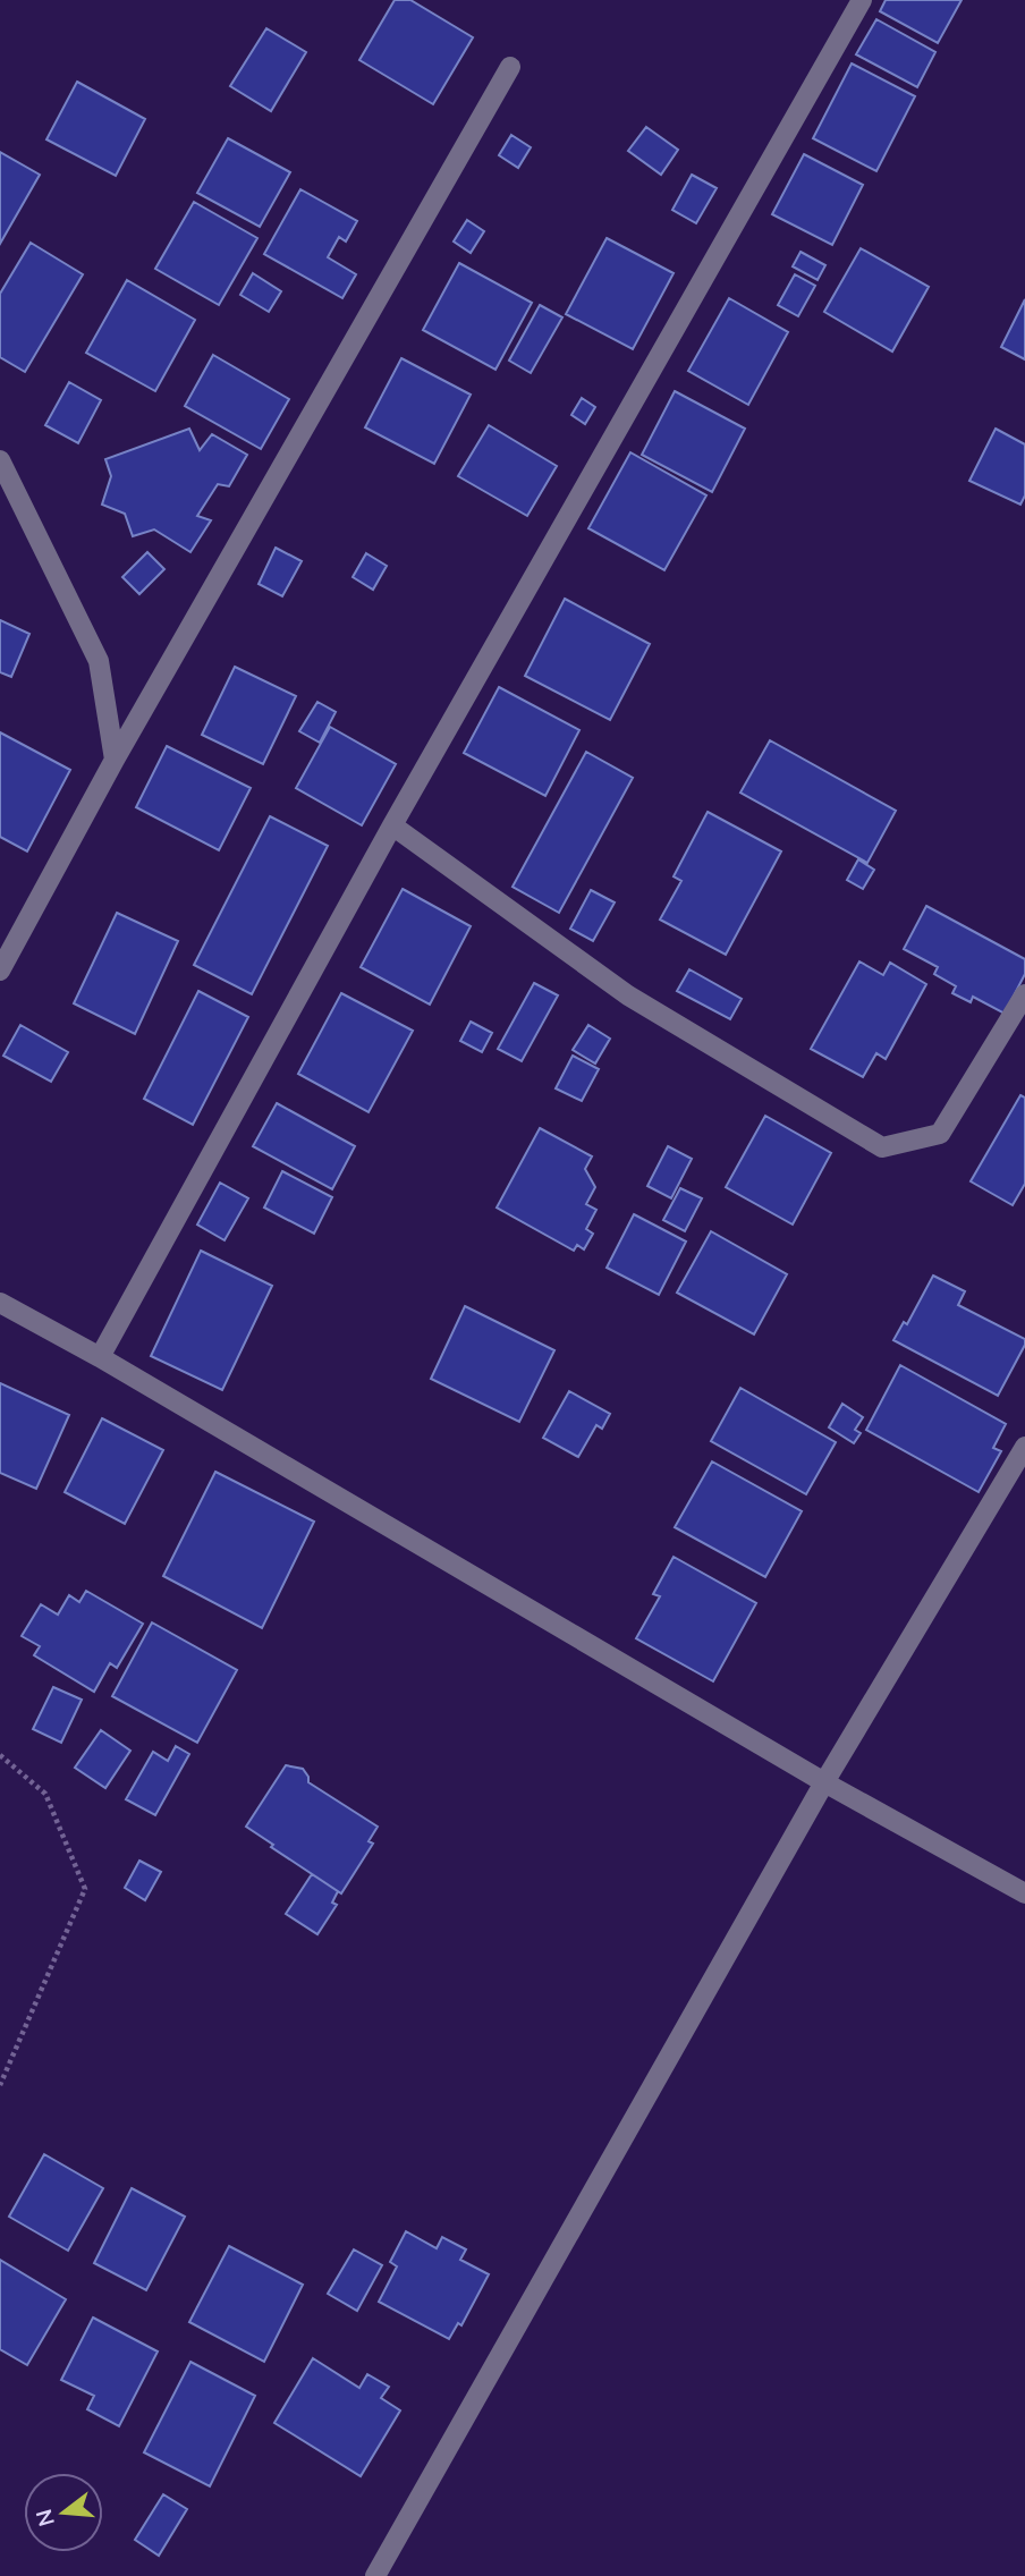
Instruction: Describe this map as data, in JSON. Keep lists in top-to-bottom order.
{
  "north": "left"
}
